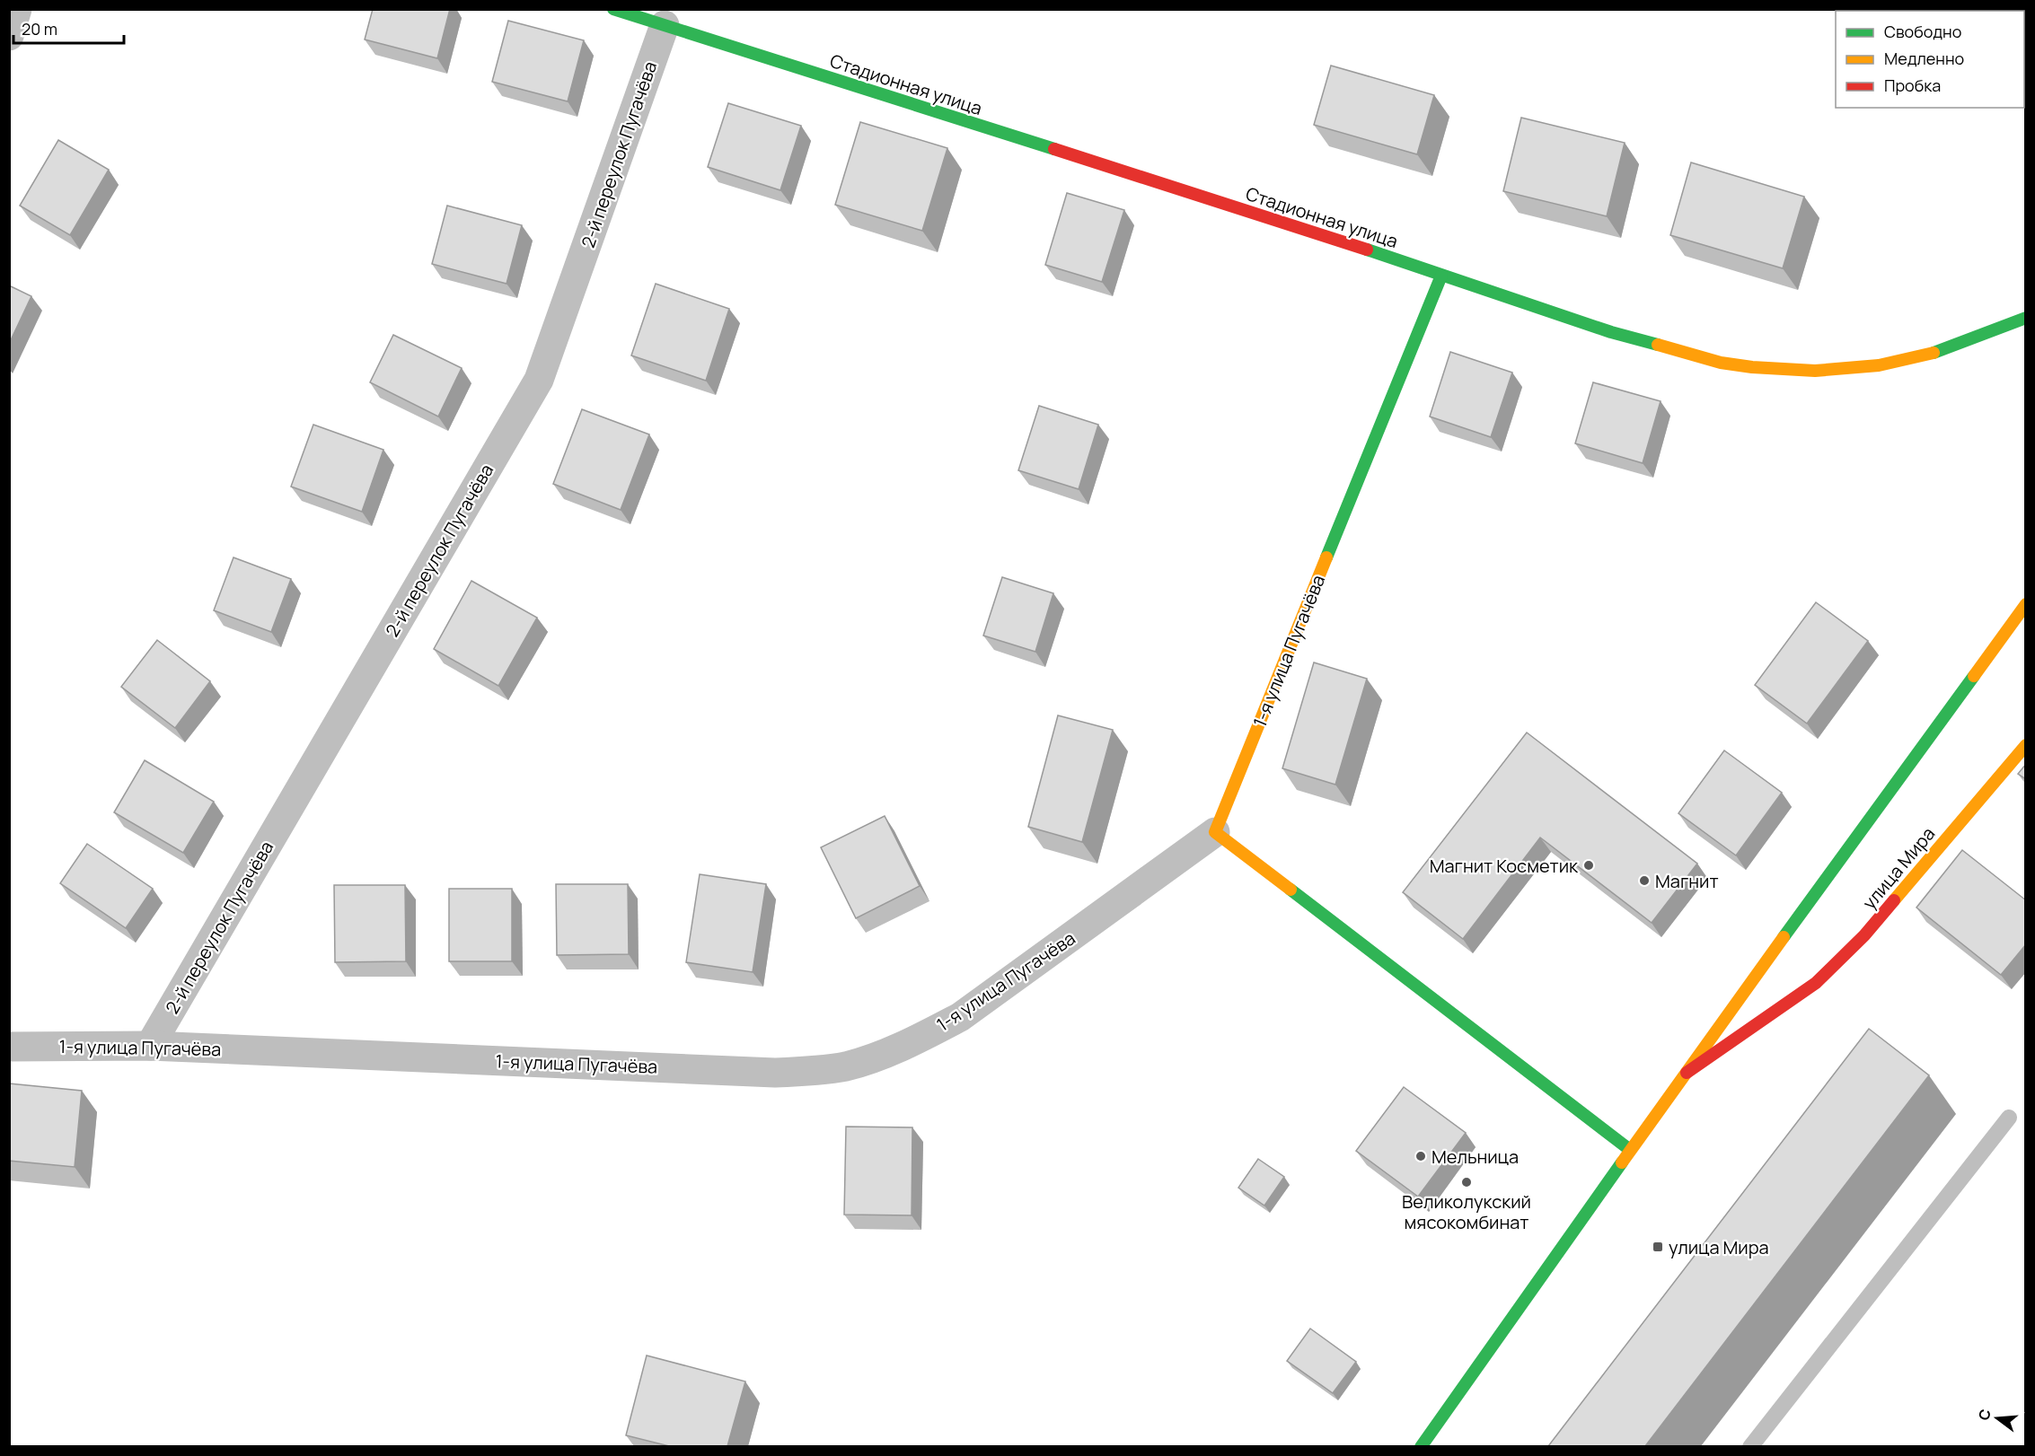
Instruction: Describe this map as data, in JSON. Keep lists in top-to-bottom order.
{
  "streets": {
    "street": [
      "Стадионная улица",
      "2-й переулок Пугачёва",
      "1-я улица Пугачёва",
      "улица Мира"
    ]
  },
  "crossings": [
    ["Стадионная улица", "2-й переулок Пугачёва"],
    ["Стадионная улица", "1-я улица Пугачёва"],
    ["2-й переулок Пугачёва", "1-я улица Пугачёва"]
  ],
  "places": {
    "other": [
      "Магнит Косметик",
      "Магнит",
      "Мельница",
      "Великолукский мясокомбинат"
    ],
    "transit": ["улица Мира"]
  },
  "legend": ["Свободно", "Медленно", "Пробка"],
  "scale_bar": "20 m",
  "north": "left"
}
